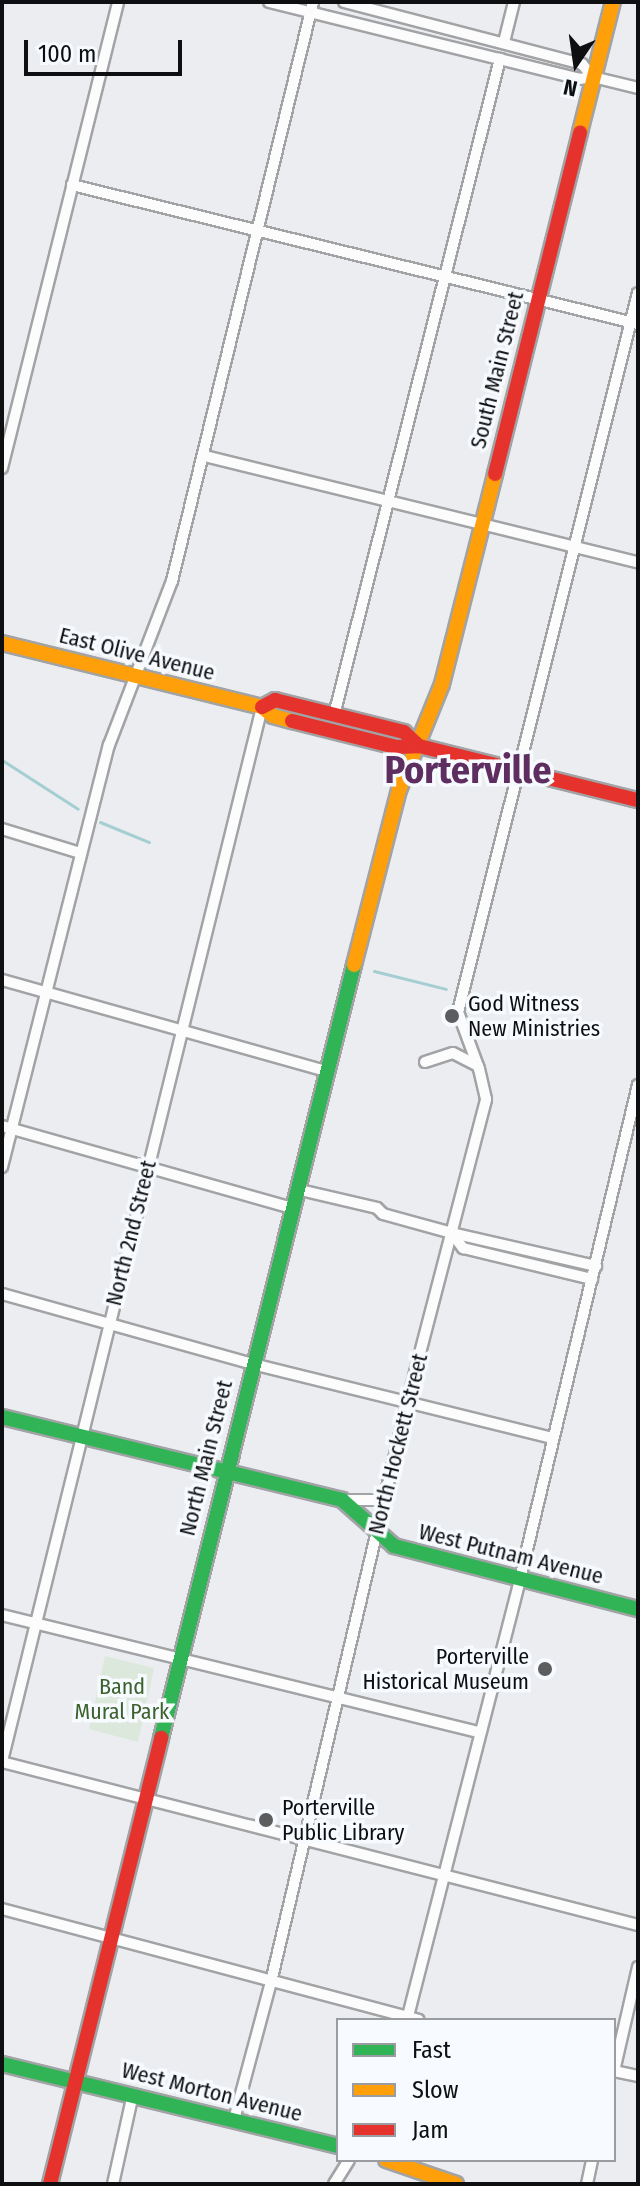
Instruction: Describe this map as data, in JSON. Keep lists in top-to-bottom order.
{
  "streets": {
    "main road": [
      "South Main Street",
      "East Olive Avenue",
      "North Main Street",
      "West Putnam Avenue",
      "West Morton Avenue"
    ],
    "street": ["North 2nd Street", "North Hockett Street"]
  },
  "crossings": [
    ["South Main Street", "East Olive Avenue"],
    ["South Main Street", "North Main Street"],
    ["East Olive Avenue", "North 2nd Street"],
    ["East Olive Avenue", "North Main Street"],
    ["North 2nd Street", "West Putnam Avenue"],
    ["North Hockett Street", "West Putnam Avenue"],
    ["North Hockett Street", "West Morton Avenue"],
    ["North Main Street", "West Putnam Avenue"],
    ["North Main Street", "West Morton Avenue"]
  ],
  "districts": ["Porterville"],
  "parks": ["Band Mural Park"],
  "places": ["God Witness New Ministries", "Porterville Historical Museum", "Porterville Public Library"],
  "legend": ["Fast", "Slow", "Jam"],
  "scale_bar": "100 m",
  "north": "bottom"
}
